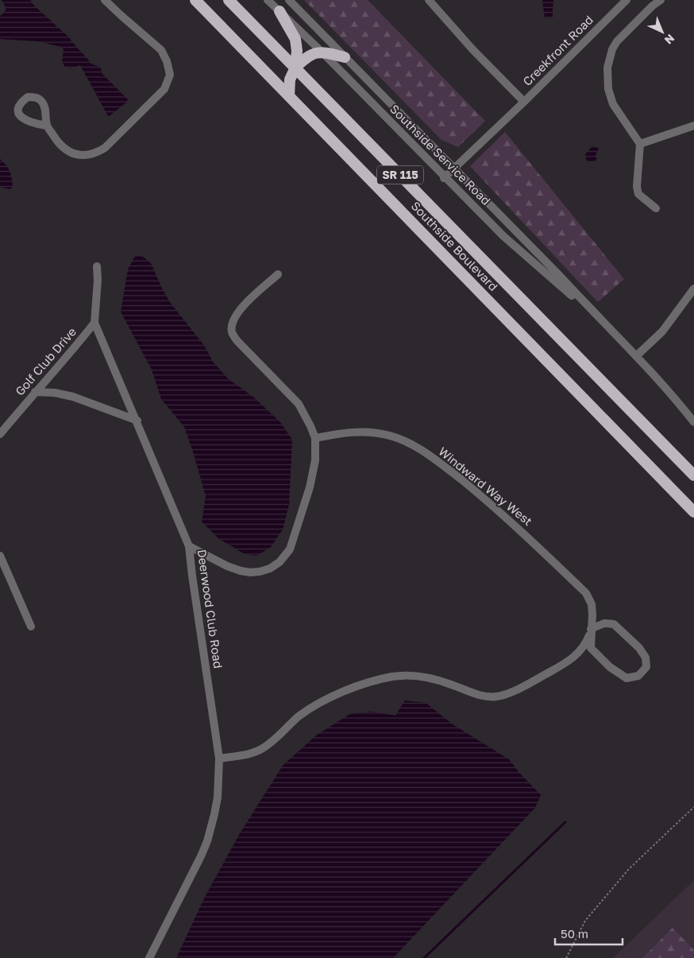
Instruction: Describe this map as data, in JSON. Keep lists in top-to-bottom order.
{
  "streets": {
    "highway": ["SR 115", "Southside Boulevard"],
    "street": [
      "Creekfront Road",
      "Southside Service Road",
      "Golf Club Drive",
      "Windward Way West",
      "Deerwood Club Road"
    ]
  },
  "crossings": [
    ["Creekfront Road", "Southside Service Road"],
    ["Golf Club Drive", "Deerwood Club Road"]
  ],
  "scale_bar": "50 m",
  "north": "bottom right"
}
